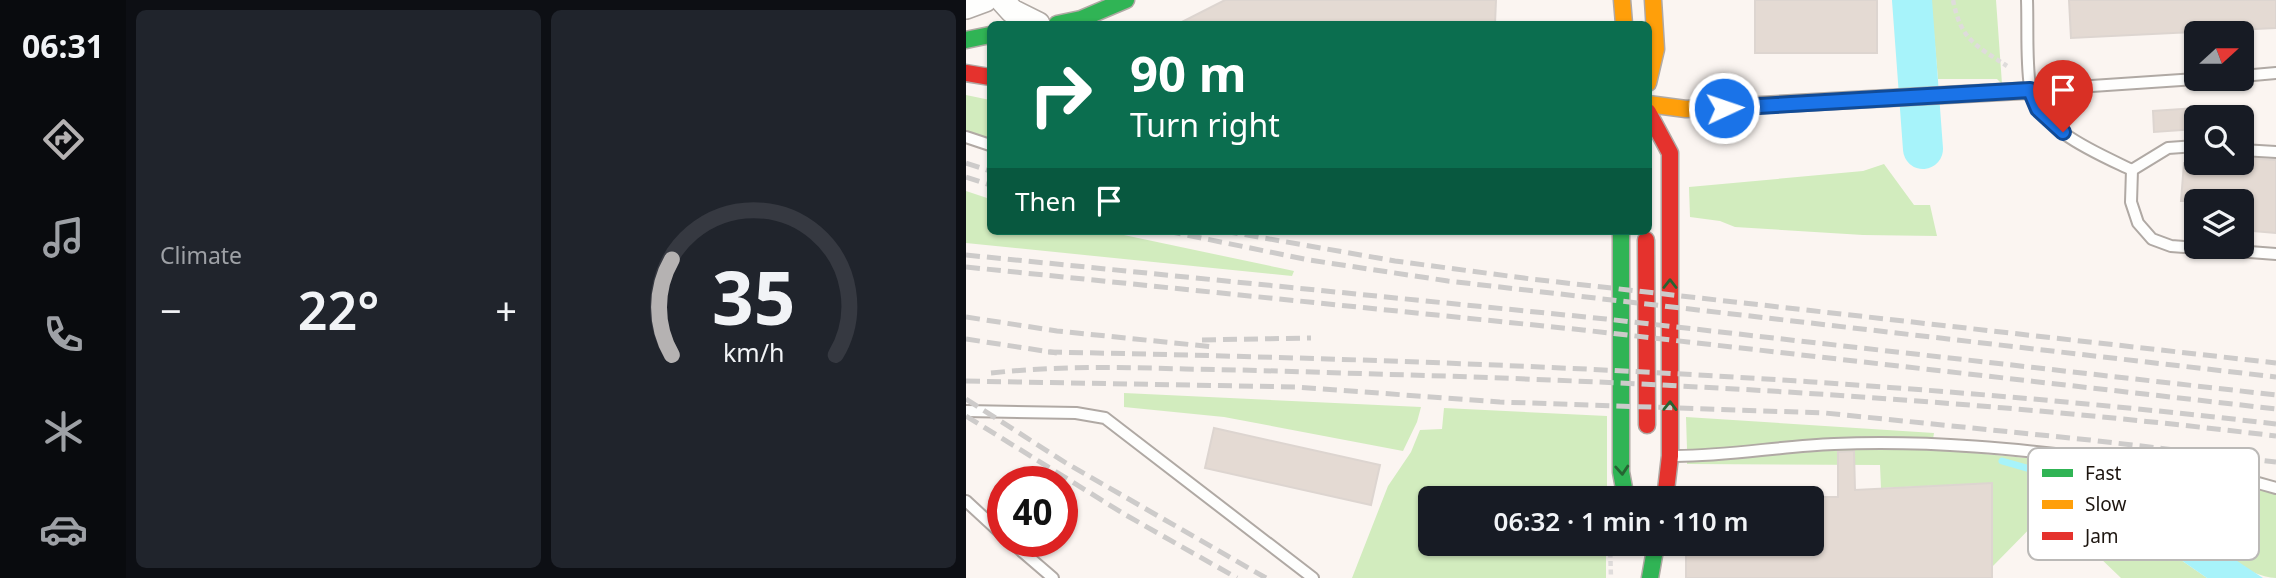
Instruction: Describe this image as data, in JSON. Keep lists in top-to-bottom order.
{
  "legend": ["Fast", "Slow", "Jam"],
  "north": "right",
  "page": {
    "tabs": "06:31",
    "tile": "Climate",
    "turn": ["90 m", "Turn right"],
    "then": "Then",
    "heat": ["−", "22°", "+"],
    "limit": "40",
    "trip": "06:32 · 1 min · 110 m",
    "gauge": ["35", "km/h"]
  }
}
